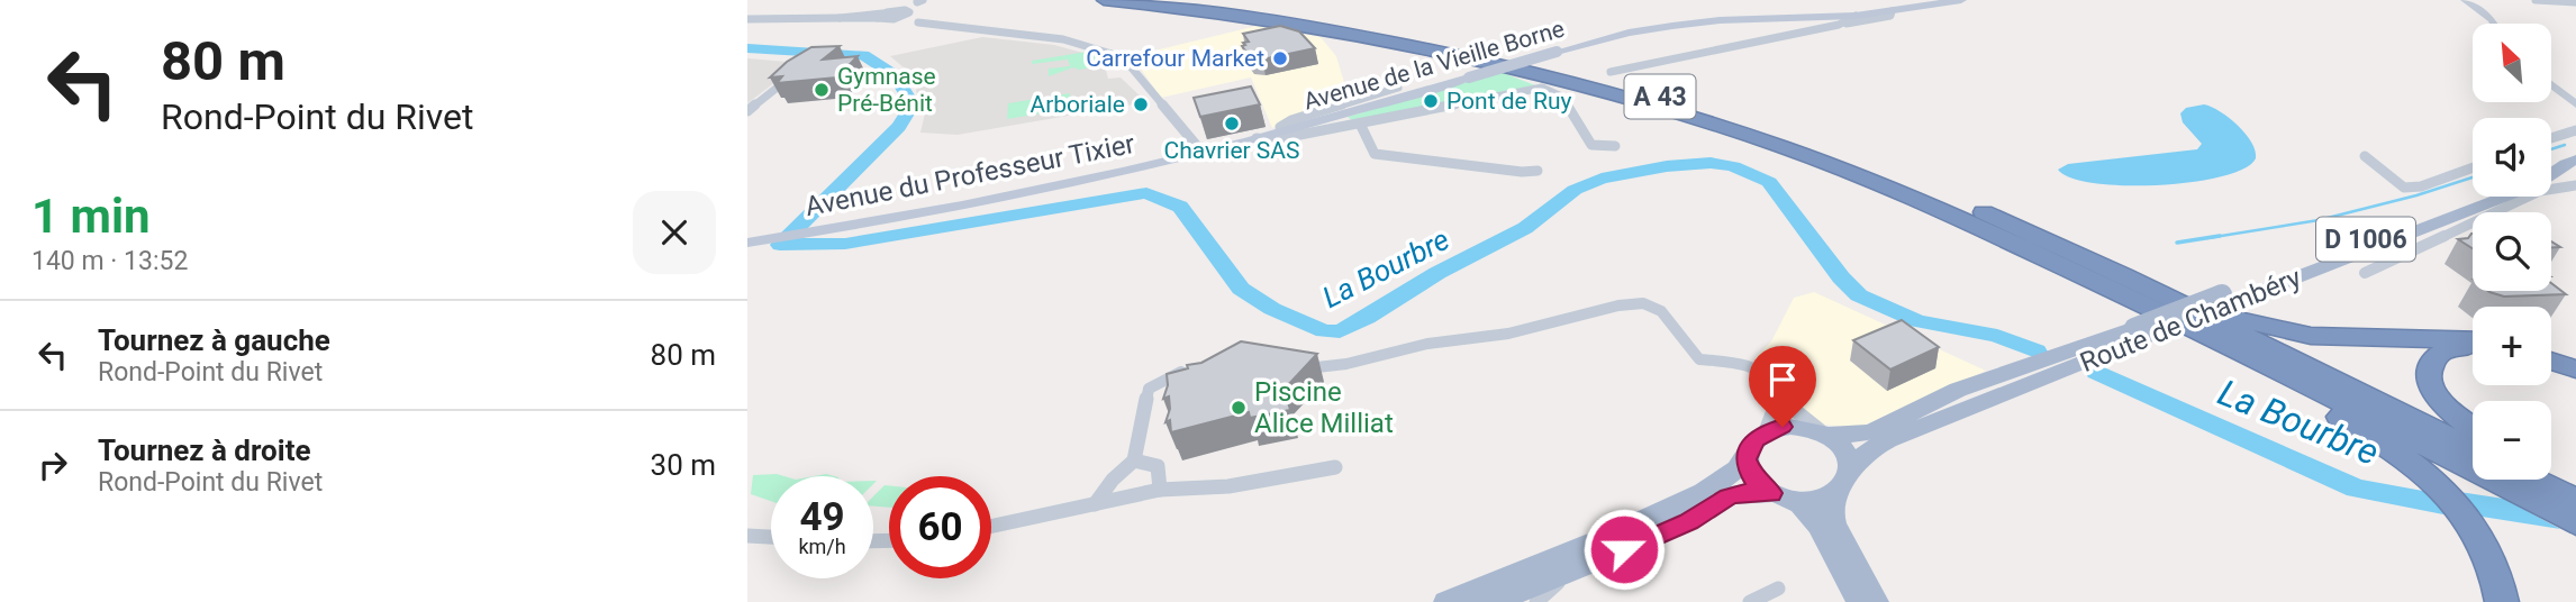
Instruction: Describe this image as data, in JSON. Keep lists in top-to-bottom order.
{
  "streets": {
    "highway": ["A 43"],
    "main road": [
      "Avenue de la Vieille Borne",
      "Avenue du Professeur Tixier",
      "D 1006",
      "Route de Chambéry"
    ]
  },
  "crossings": [
    ["Avenue de la Vieille Borne", "Avenue du Professeur Tixier"]
  ],
  "water": ["La Bourbre"],
  "places": [
    "Carrefour Market",
    "Gymnase Pré-Bénit",
    "Pont de Ruy",
    "Arboriale",
    "Chavrier SAS",
    "Piscine Alice Milliat"
  ],
  "north": "top left",
  "page": {
    "turn": ["80 m", "Rond-Point du Rivet"],
    "map_buttons": ["+", "−"],
    "heading": ["1 min", "140 m · 13:52"],
    "list": [
      {
        "name": "Tournez à gauche",
        "note": "Rond-Point du Rivet",
        "value": "80 m"
      },
      {
        "name": "Tournez à droite",
        "note": "Rond-Point du Rivet",
        "value": "30 m"
      }
    ],
    "speed": "49 km/h",
    "limit": "60"
  }
}
